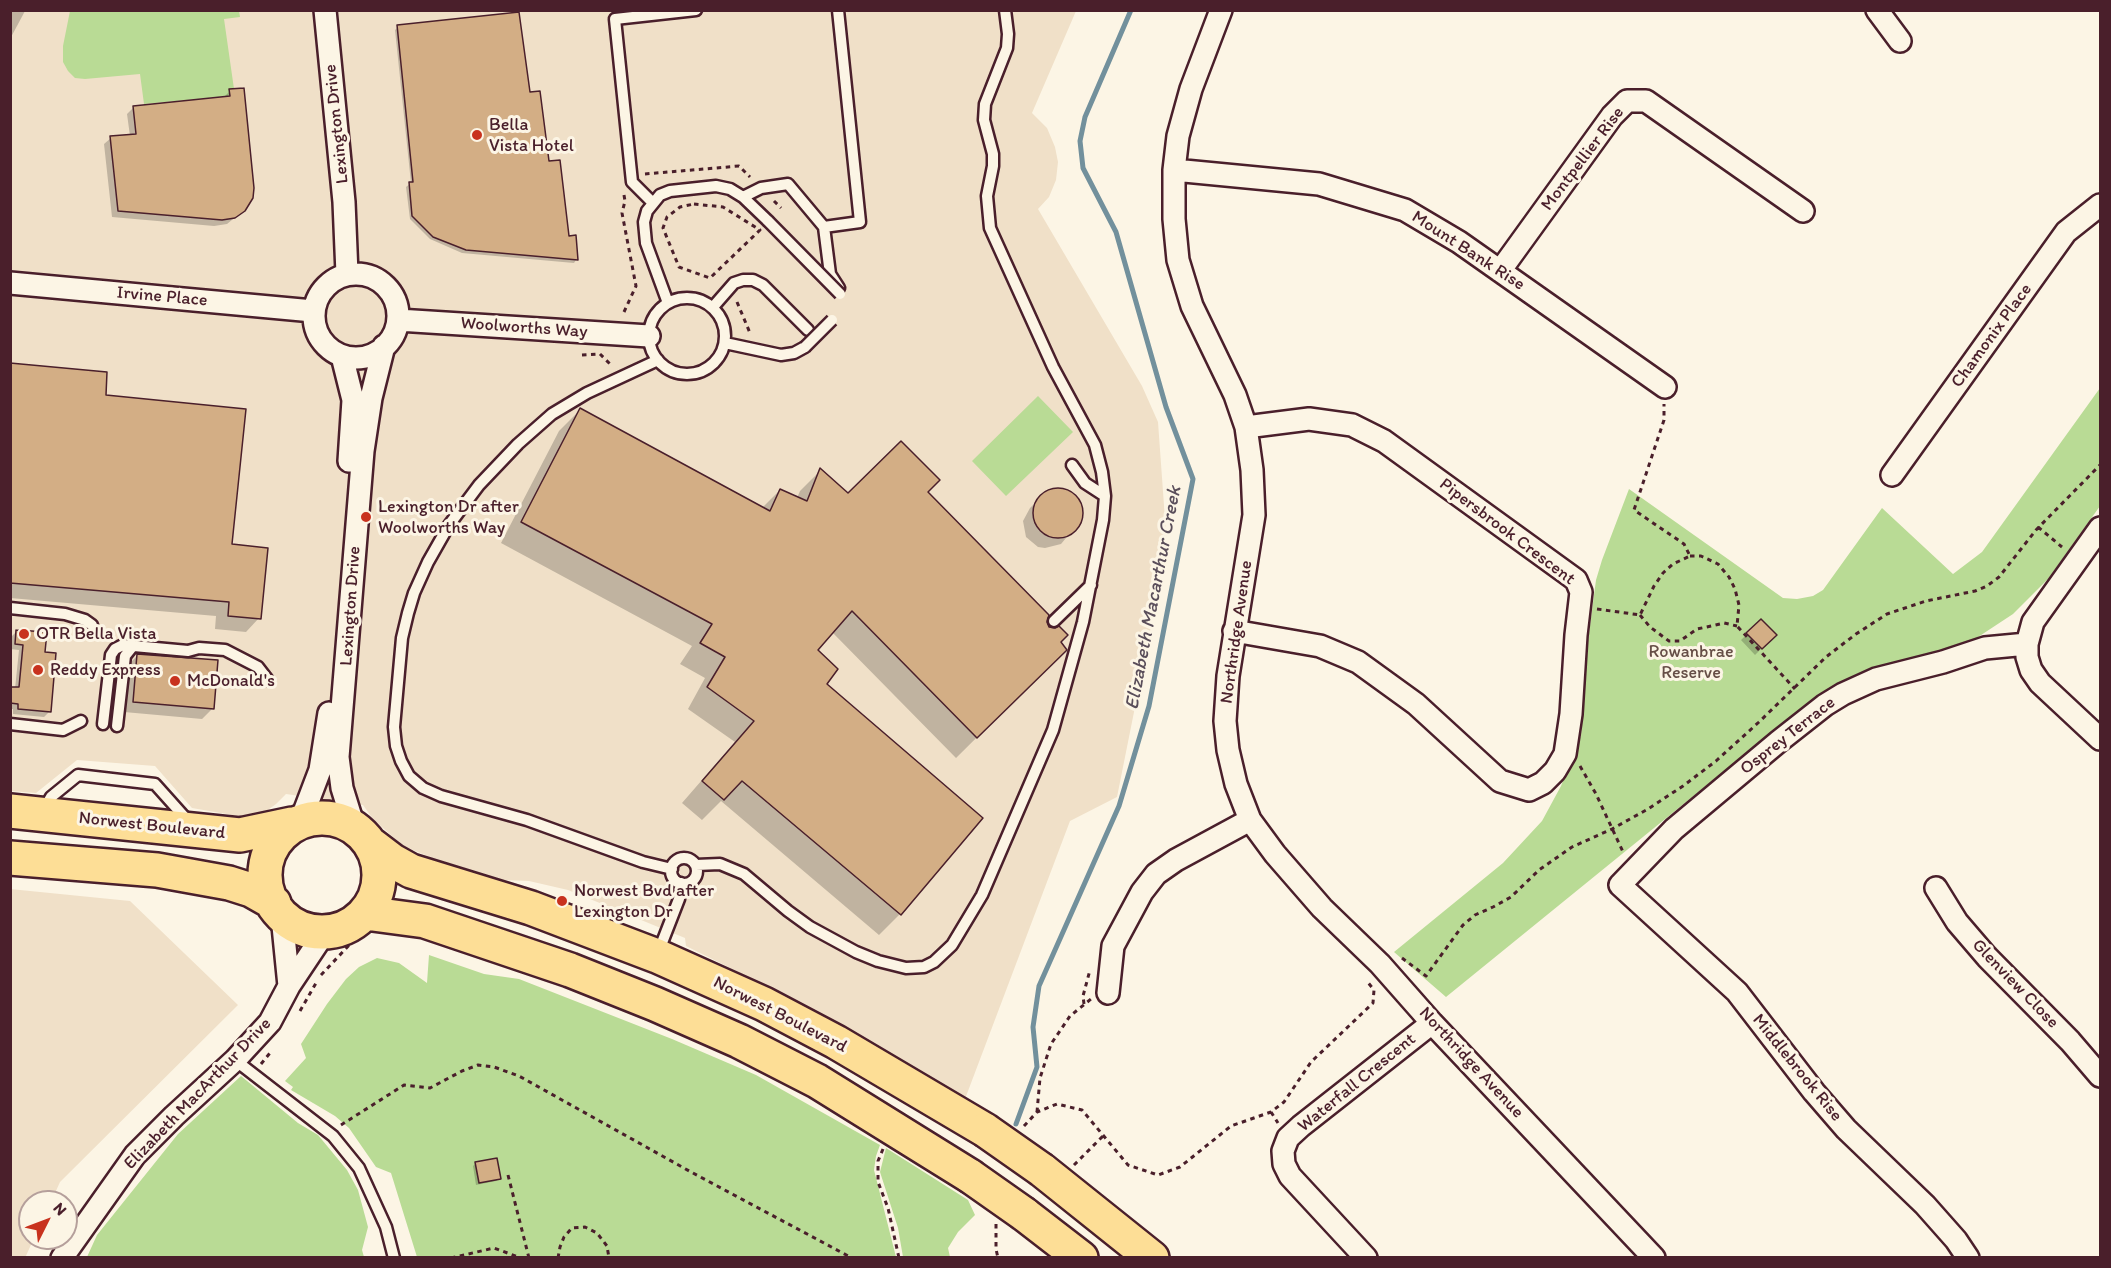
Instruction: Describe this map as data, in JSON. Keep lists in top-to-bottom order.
{
  "streets": {
    "main road": ["Norwest Boulevard"],
    "street": [
      "Lexington Drive",
      "Montpellier Rise",
      "Mount Bank Rise",
      "Irvine Place",
      "Woolworths Way",
      "Chamonix Place",
      "Pipersbrook Crescent",
      "Northridge Avenue",
      "Osprey Terrace",
      "Glenview Close",
      "Middlebrook Rise",
      "Waterfall Crescent",
      "Elizabeth MacArthur Drive"
    ]
  },
  "crossings": [
    ["Lexington Drive", "Irvine Place"],
    ["Lexington Drive", "Woolworths Way"],
    ["Lexington Drive", "Norwest Boulevard"],
    ["Lexington Drive", "Elizabeth MacArthur Drive"],
    ["Montpellier Rise", "Mount Bank Rise"],
    ["Mount Bank Rise", "Northridge Avenue"],
    ["Irvine Place", "Woolworths Way"],
    ["Pipersbrook Crescent", "Northridge Avenue"],
    ["Northridge Avenue", "Waterfall Crescent"],
    ["Osprey Terrace", "Middlebrook Rise"],
    ["Norwest Boulevard", "Elizabeth MacArthur Drive"]
  ],
  "water": ["Elizabeth Macarthur Creek"],
  "parks": ["Rowanbrae Reserve"],
  "places": [
    "Bella Vista Hotel",
    "Lexington Dr after Woolworths Way",
    "OTR Bella Vista",
    "Reddy Express",
    "McDonald's",
    "Norwest Bvd after Lexington Dr"
  ],
  "north": "top right"
}
